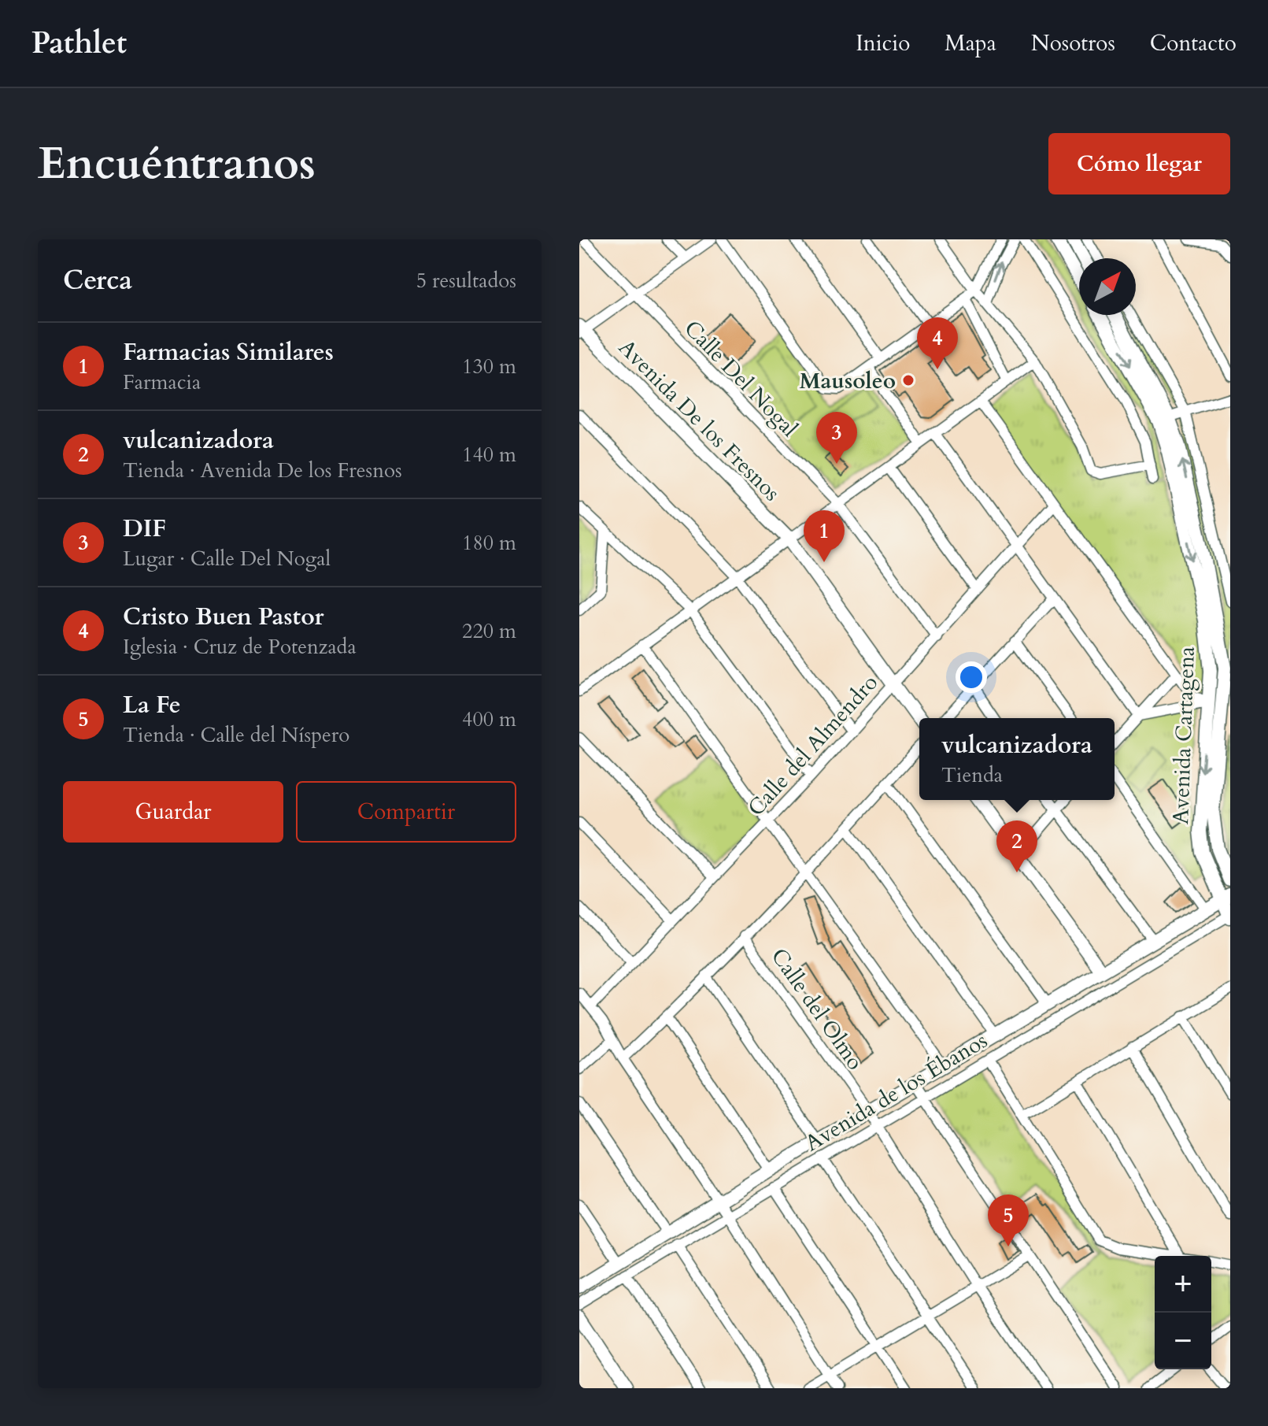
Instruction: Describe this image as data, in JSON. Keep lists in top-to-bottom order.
{
  "streets": {
    "street": [
      "Calle Del Nogal",
      "Avenida De los Fresnos",
      "Avenida Cartagena",
      "Calle del Almendro",
      "Calle del Olmo",
      "Avenida de los Ébanos"
    ]
  },
  "crossings": [
    ["Calle Del Nogal", "Calle del Almendro"],
    ["Avenida De los Fresnos", "Calle del Almendro"],
    ["Avenida Cartagena", "Avenida de los Ébanos"],
    ["Calle del Olmo", "Avenida de los Ébanos"]
  ],
  "places": ["Mausoleo"],
  "north": "top right",
  "page": {
    "header": "Pathlet",
    "nav": [
      "Inicio",
      "Mapa",
      "Nosotros",
      "Contacto"
    ],
    "buttons": [
      "Cómo llegar",
      ["Guardar", "Compartir"]
    ],
    "title": "Encuéntranos",
    "heading": ["Cerca", "5 resultados"],
    "pins": [
      "4",
      "3",
      "1",
      "2",
      "5"
    ],
    "list": [
      {
        "mark": "1",
        "name": "Farmacias Similares",
        "note": "Farmacia",
        "value": "130 m"
      },
      {
        "mark": "2",
        "name": "vulcanizadora",
        "note": "Tienda · Avenida De los Fresnos",
        "value": "140 m"
      },
      {
        "mark": "3",
        "name": "DIF",
        "note": "Lugar · Calle Del Nogal",
        "value": "180 m"
      },
      {
        "mark": "4",
        "name": "Cristo Buen Pastor",
        "note": "Iglesia · Cruz de Potenzada",
        "value": "220 m"
      },
      {
        "mark": "5",
        "name": "La Fe",
        "note": "Tienda · Calle del Níspero",
        "value": "400 m"
      }
    ],
    "popup": ["vulcanizadora", "Tienda"],
    "map_buttons": ["+", "−"]
  }
}
